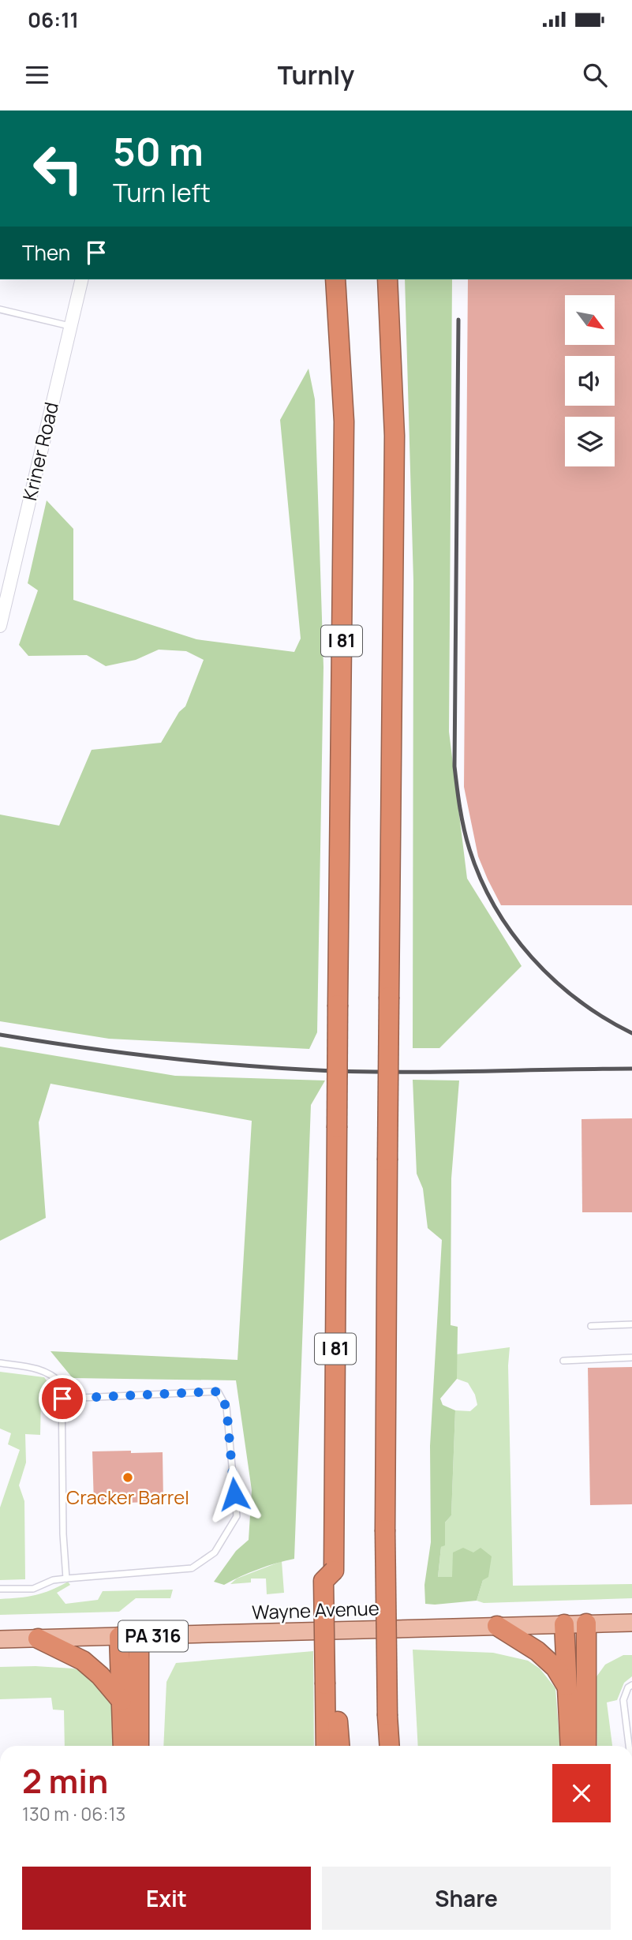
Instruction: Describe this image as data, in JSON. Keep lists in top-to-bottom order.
{
  "streets": {
    "highway": ["I 81"],
    "main road": ["Wayne Avenue", "PA 316"],
    "street": ["Kriner Road"]
  },
  "places": ["Cracker Barrel"],
  "north": "bottom right",
  "page": {
    "status": "06:11",
    "header": "Turnly",
    "turn": ["50 m", "Turn left"],
    "then": "Then",
    "heading": ["2 min", "130 m · 06:13"],
    "buttons": ["Exit", "Share"]
  }
}
